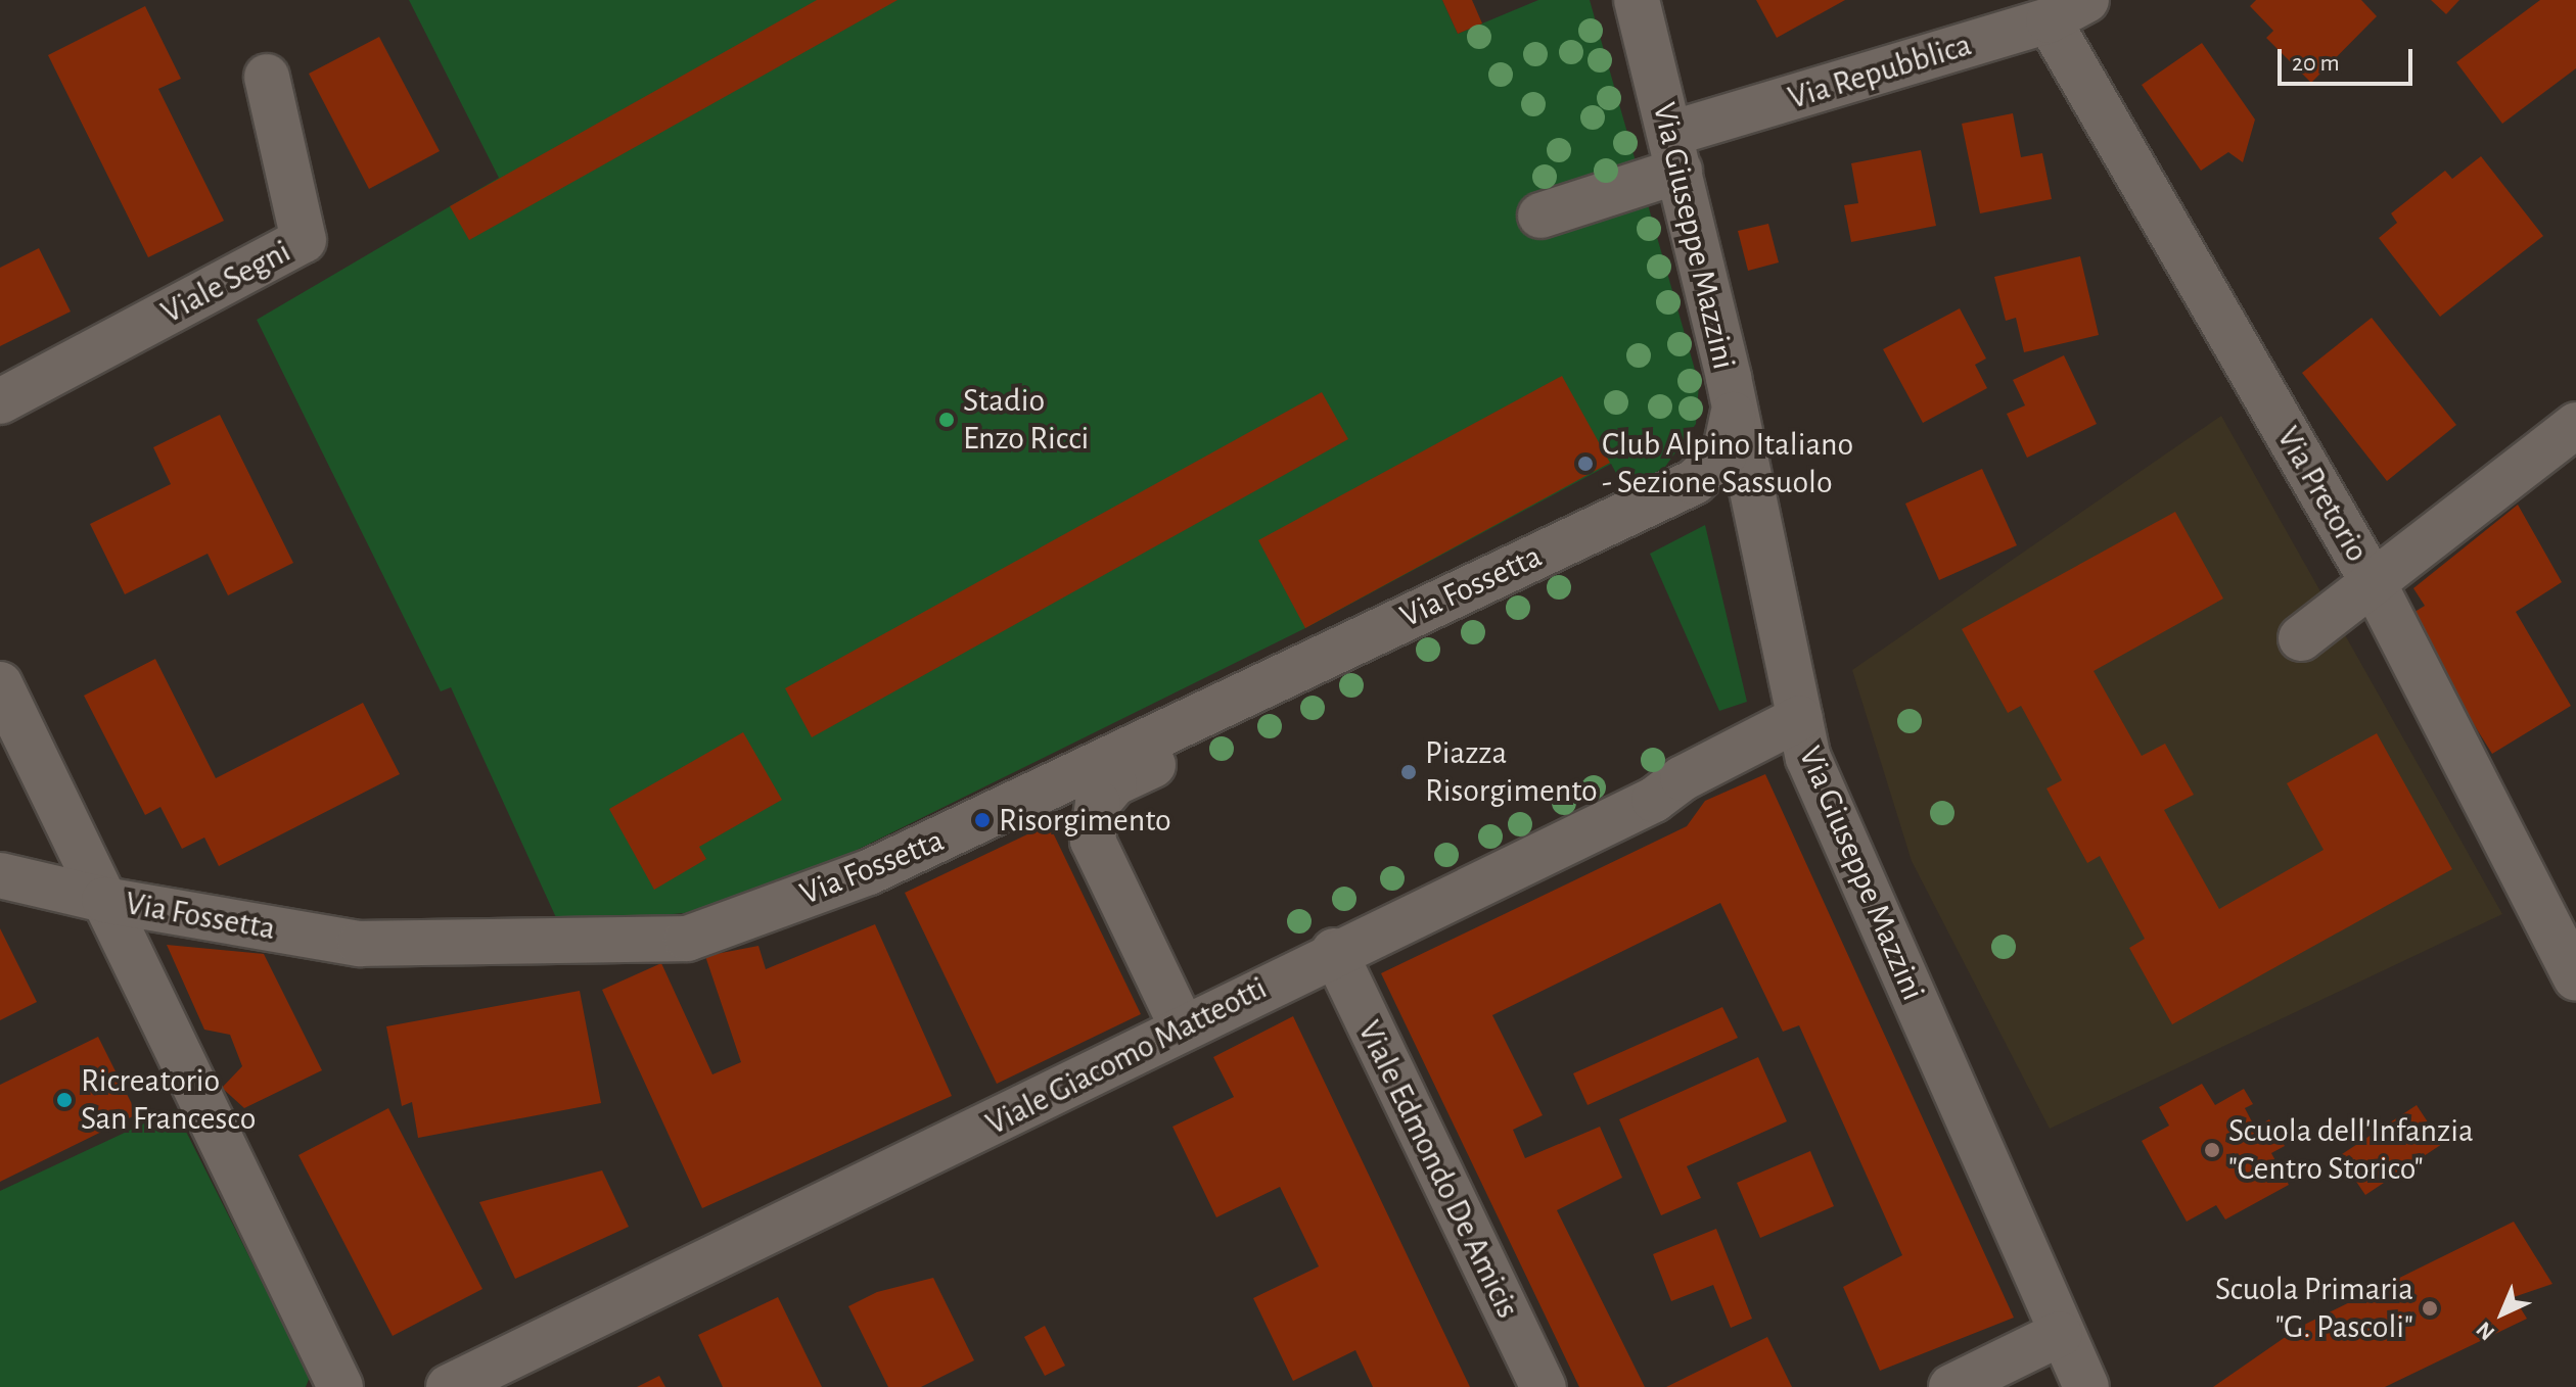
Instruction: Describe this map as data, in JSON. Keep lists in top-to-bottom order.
{
  "streets": {
    "street": [
      "Via Repubblica",
      "Via Giuseppe Mazzini",
      "Viale Segni",
      "Via Pretorio",
      "Via Fossetta",
      "Viale Giacomo Matteotti",
      "Viale Edmondo De Amicis"
    ]
  },
  "crossings": [
    ["Via Repubblica", "Via Giuseppe Mazzini"],
    ["Via Repubblica", "Via Pretorio"],
    ["Via Giuseppe Mazzini", "Via Fossetta"],
    ["Via Giuseppe Mazzini", "Viale Giacomo Matteotti"],
    ["Viale Giacomo Matteotti", "Viale Edmondo De Amicis"]
  ],
  "places": [
    "Stadio Enzo Ricci",
    "Club Alpino Italiano - Sezione Sassuolo",
    "Piazza Risorgimento",
    "Risorgimento",
    "Ricreatorio San Francesco",
    "Scuola dell'Infanzia \"Centro Storico\"",
    "Scuola Primaria \"G. Pascoli\""
  ],
  "scale_bar": "20 m",
  "north": "bottom left"
}
